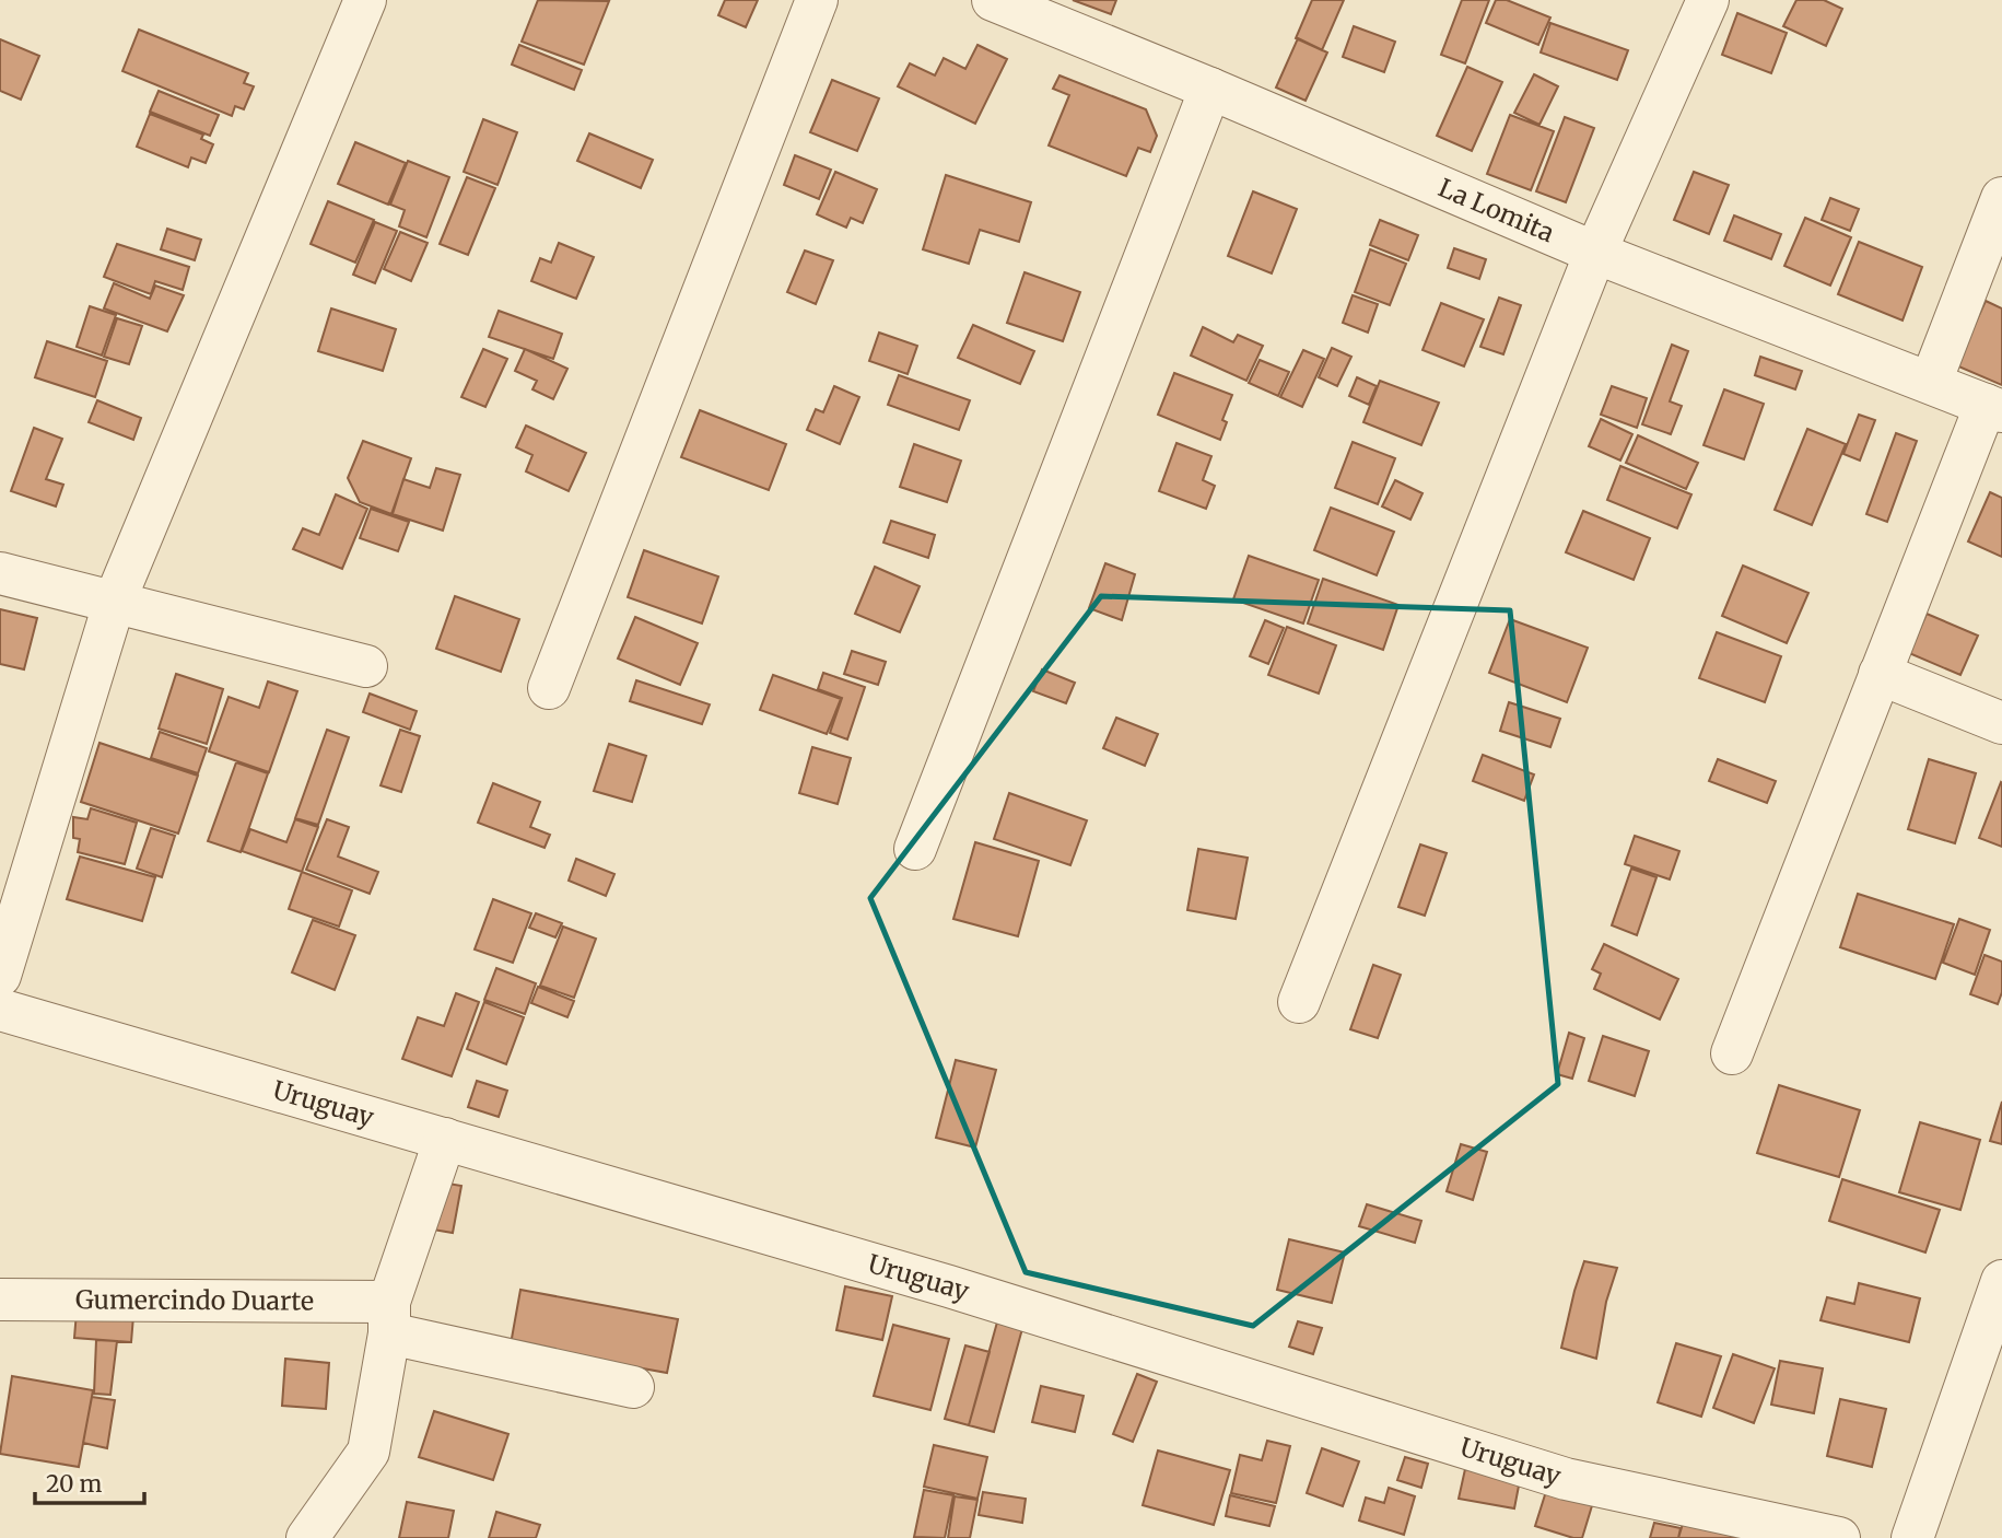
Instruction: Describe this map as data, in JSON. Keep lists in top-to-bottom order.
{
  "streets": {
    "street": ["La Lomita", "Uruguay", "Gumercindo Duarte"]
  },
  "scale_bar": "20 m"
}
